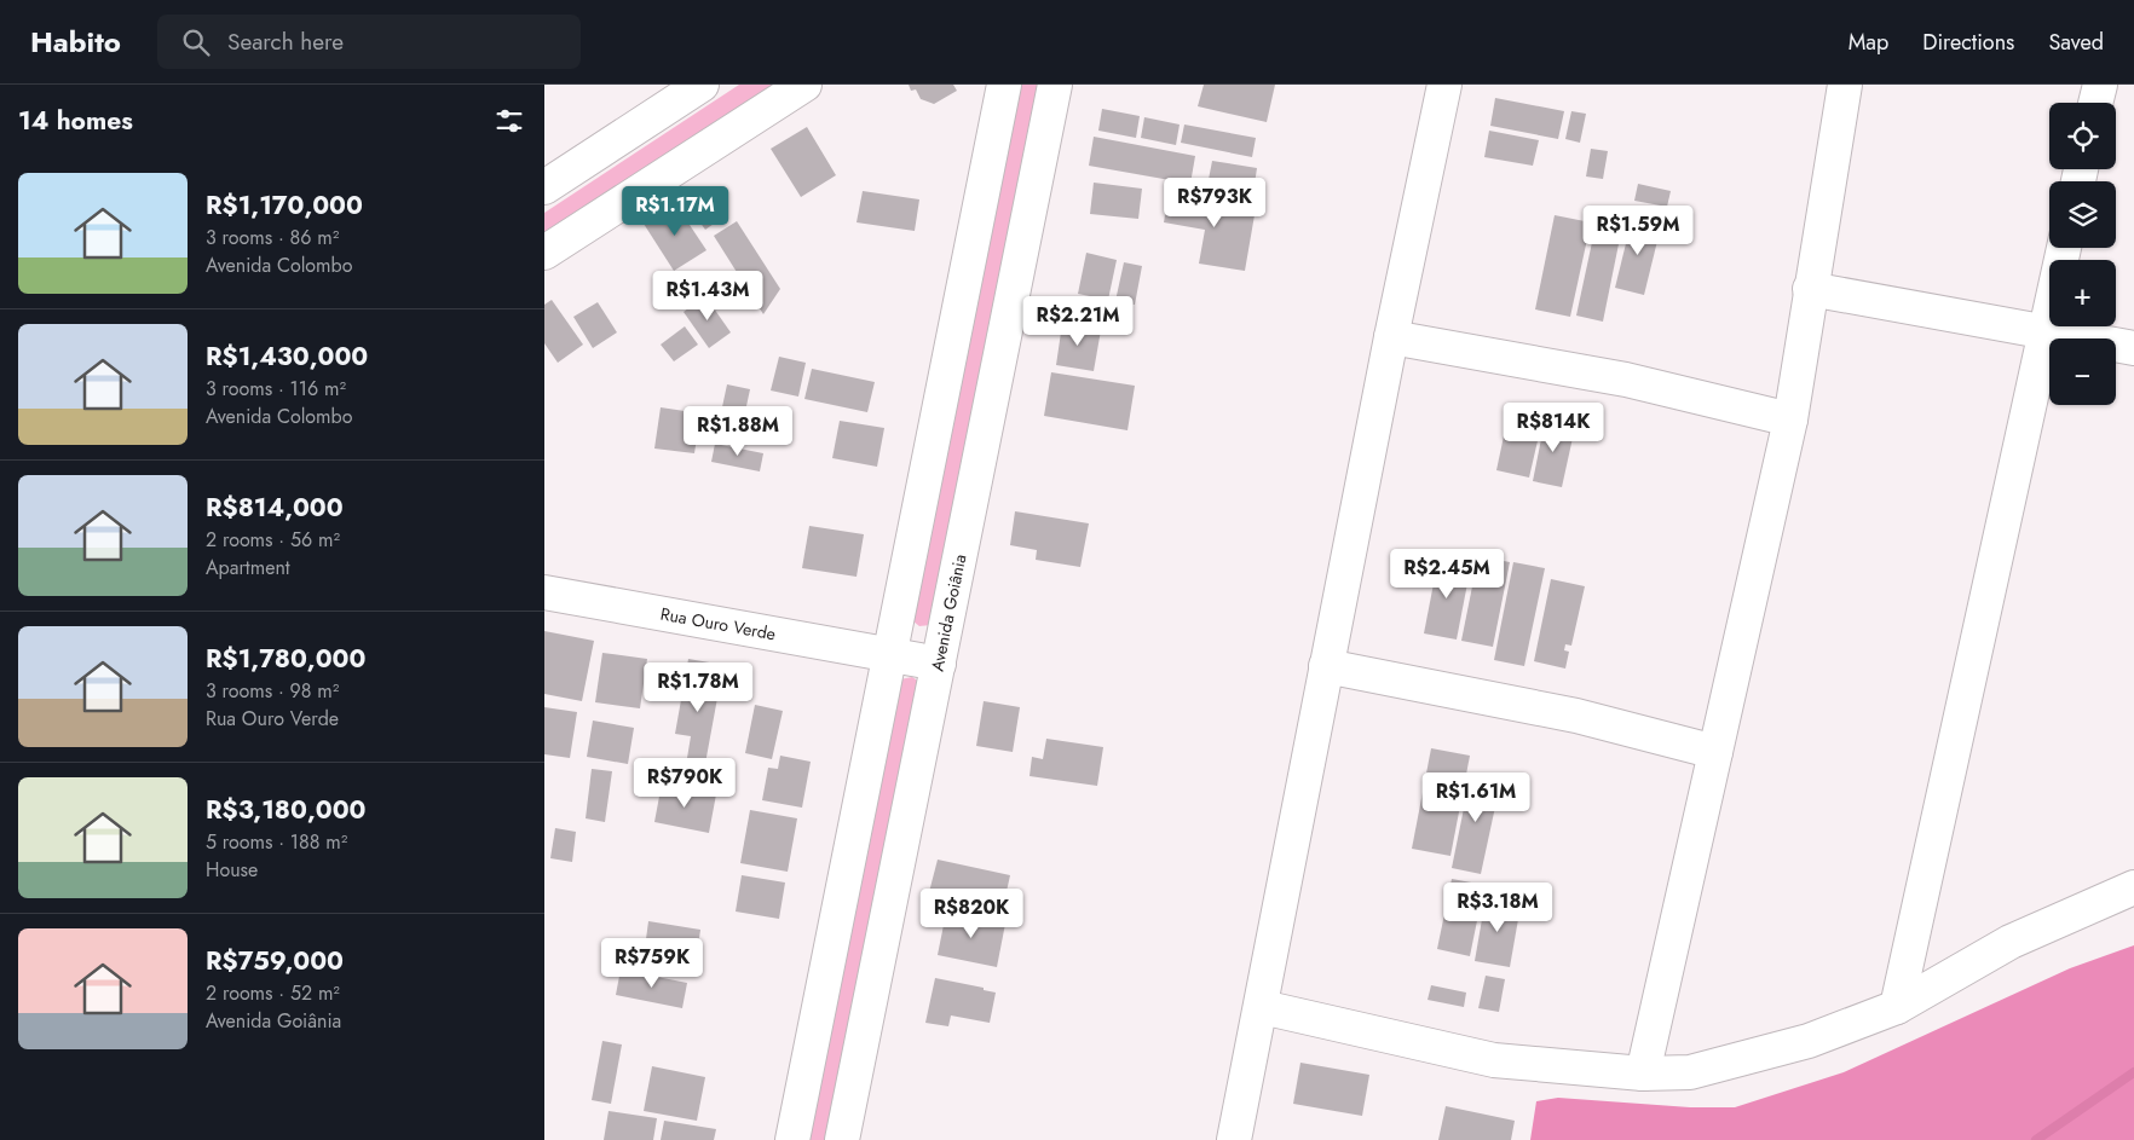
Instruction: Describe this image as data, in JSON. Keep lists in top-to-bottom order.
{
  "streets": {
    "street": ["Avenida Goiânia", "Rua Ouro Verde"]
  },
  "crossings": [
    ["Avenida Goiânia", "Rua Ouro Verde"]
  ],
  "page": {
    "header": "Habito",
    "search": "Search here",
    "nav": ["Map", "Directions", "Saved"],
    "heading": "14 homes",
    "map_buttons": ["+", "−"],
    "list": [
      {
        "name": "R$1,170,000",
        "note": "3 rooms · 86 m² · Avenida Colombo"
      },
      {
        "name": "R$1,430,000",
        "note": "3 rooms · 116 m² · Avenida Colombo"
      },
      {
        "name": "R$814,000",
        "note": "2 rooms · 56 m² · Apartment"
      },
      {
        "name": "R$1,780,000",
        "note": "3 rooms · 98 m² · Rua Ouro Verde"
      },
      {
        "name": "R$3,180,000",
        "note": "5 rooms · 188 m² · House"
      },
      {
        "name": "R$759,000",
        "note": "2 rooms · 52 m² · Avenida Goiânia"
      }
    ],
    "price": [
      "R$793K",
      "R$1.17M",
      "R$1.59M",
      "R$1.43M",
      "R$2.21M",
      "R$814K",
      "R$1.88M",
      "R$2.45M",
      "R$1.78M",
      "R$790K",
      "R$1.61M",
      "R$3.18M",
      "R$820K",
      "R$759K"
    ]
  }
}
